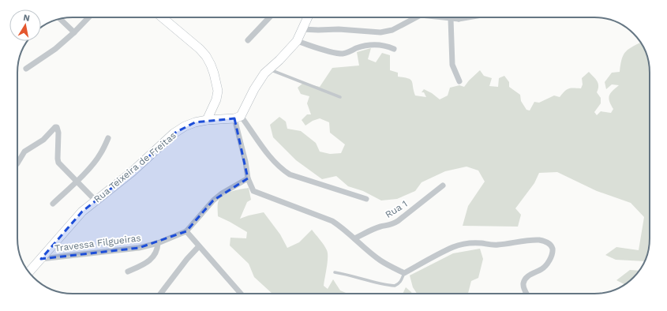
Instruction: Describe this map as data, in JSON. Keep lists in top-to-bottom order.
{
  "streets": {
    "street": ["Rua Teixeira de Freitas", "Rua 1", "Travessa Filgueiras"]
  },
  "crossings": [
    ["Rua Teixeira de Freitas", "Travessa Filgueiras"]
  ],
  "north": "top"
}
